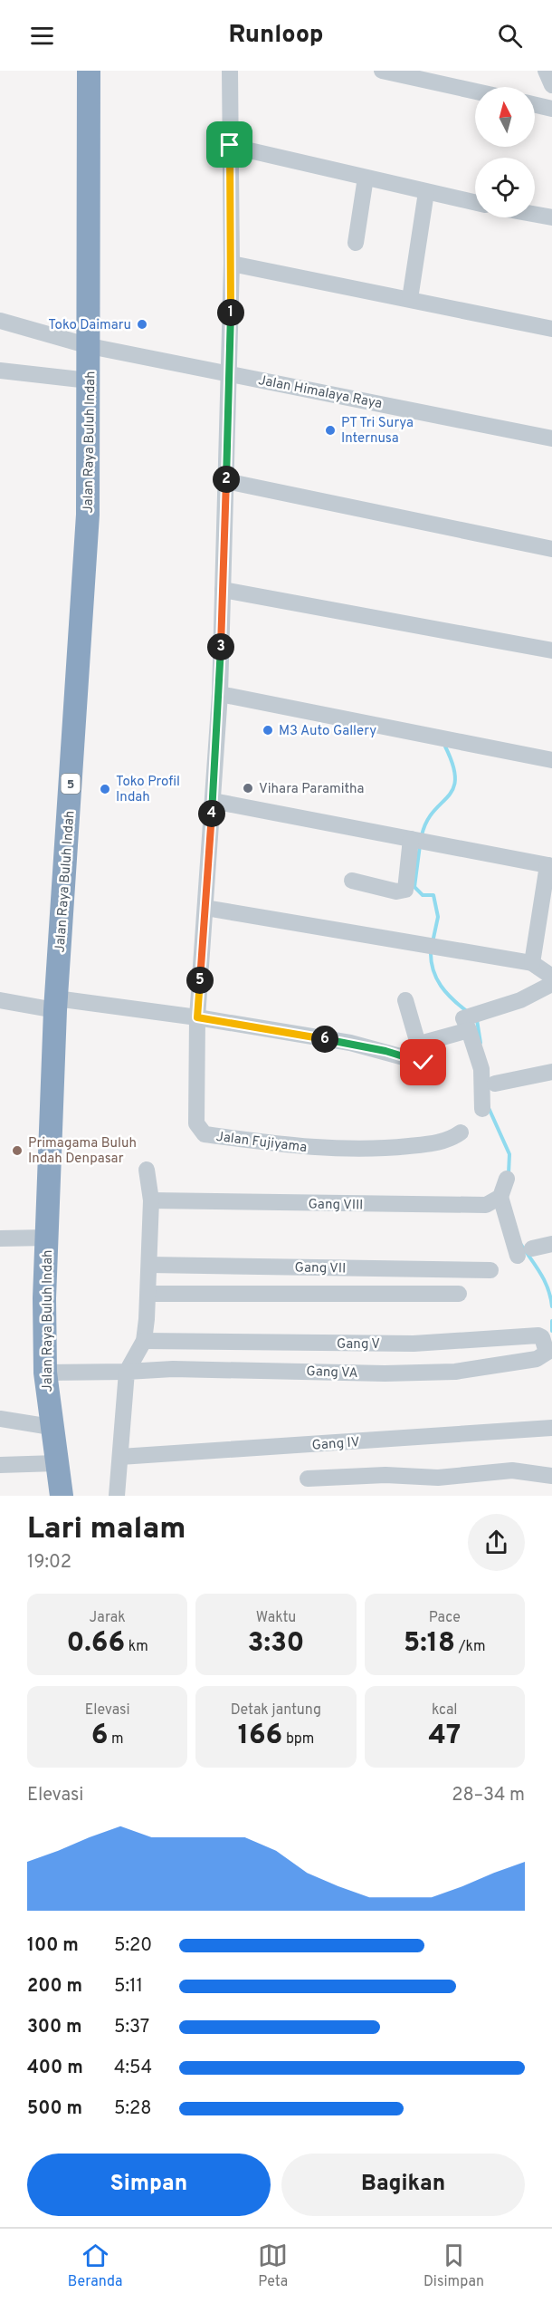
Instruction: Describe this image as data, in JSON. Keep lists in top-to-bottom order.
{
  "streets": {
    "highway": ["Jalan Raya Buluh Indah", "5"],
    "street": [
      "Jalan Himalaya Raya",
      "Jalan Fujiyama",
      "Gang VIII",
      "Gang VII",
      "Gang V",
      "Gang VA",
      "Gang IV"
    ]
  },
  "crossings": [
    ["Jalan Himalaya Raya", "Jalan Raya Buluh Indah"],
    ["Jalan Himalaya Raya", "Jalan Fujiyama"],
    ["Jalan Raya Buluh Indah", "Gang VA"],
    ["Gang V", "Gang VA"]
  ],
  "places": [
    "Toko Daimaru",
    "PT Tri Surya Internusa",
    "M3 Auto Gallery",
    "Vihara Paramitha",
    "Toko Profil Indah",
    "Primagama Buluh Indah Denpasar"
  ],
  "north": "top",
  "page": {
    "header": "Runloop",
    "pins": [
      "1",
      "2",
      "3",
      "4",
      "5",
      "6"
    ],
    "heading": ["Lari malam", "19:02"],
    "stats": [
      ["Jarak", "0.66 km"],
      ["Waktu", "3:30"],
      ["Pace", "5:18 /km"],
      ["Elevasi", "6 m"],
      ["Detak jantung", "166 bpm"],
      ["kcal", "47"]
    ],
    "chart": ["Elevasi", "28–34 m"],
    "list": [
      {
        "name": "100 m",
        "note": "5:20"
      },
      {
        "name": "200 m",
        "note": "5:11"
      },
      {
        "name": "300 m",
        "note": "5:37"
      },
      {
        "name": "400 m",
        "note": "4:54"
      },
      {
        "name": "500 m",
        "note": "5:28"
      }
    ],
    "buttons": ["Simpan", "Bagikan"],
    "tabs": ["Beranda", "Peta", "Disimpan"]
  }
}
